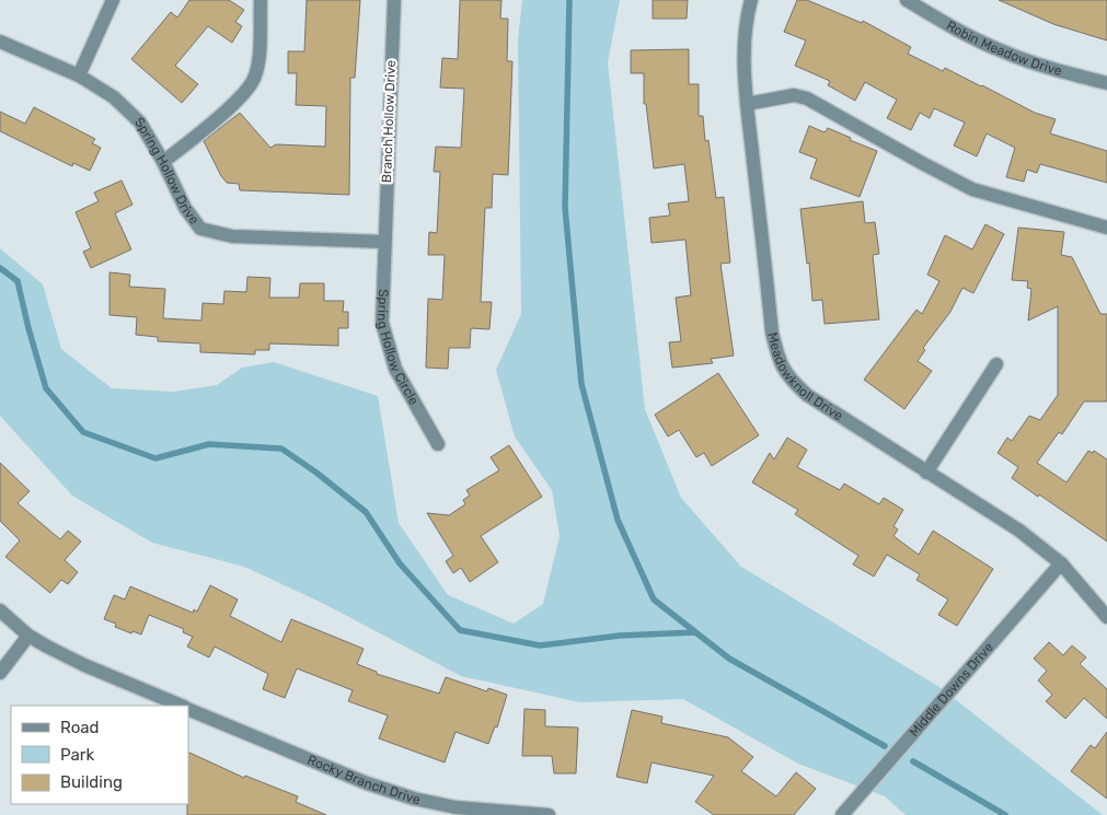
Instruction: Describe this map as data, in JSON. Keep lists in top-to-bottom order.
{
  "streets": {
    "street": [
      "Robin Meadow Drive",
      "Branch Hollow Drive",
      "Spring Hollow Drive",
      "Spring Hollow Circle",
      "Meadowknoll Drive",
      "Middle Downs Drive",
      "Rocky Branch Drive"
    ]
  },
  "crossings": [
    ["Branch Hollow Drive", "Spring Hollow Drive"],
    ["Branch Hollow Drive", "Spring Hollow Circle"],
    ["Spring Hollow Drive", "Spring Hollow Circle"],
    ["Meadowknoll Drive", "Middle Downs Drive"]
  ],
  "legend": ["Road", "Park", "Building"]
}
